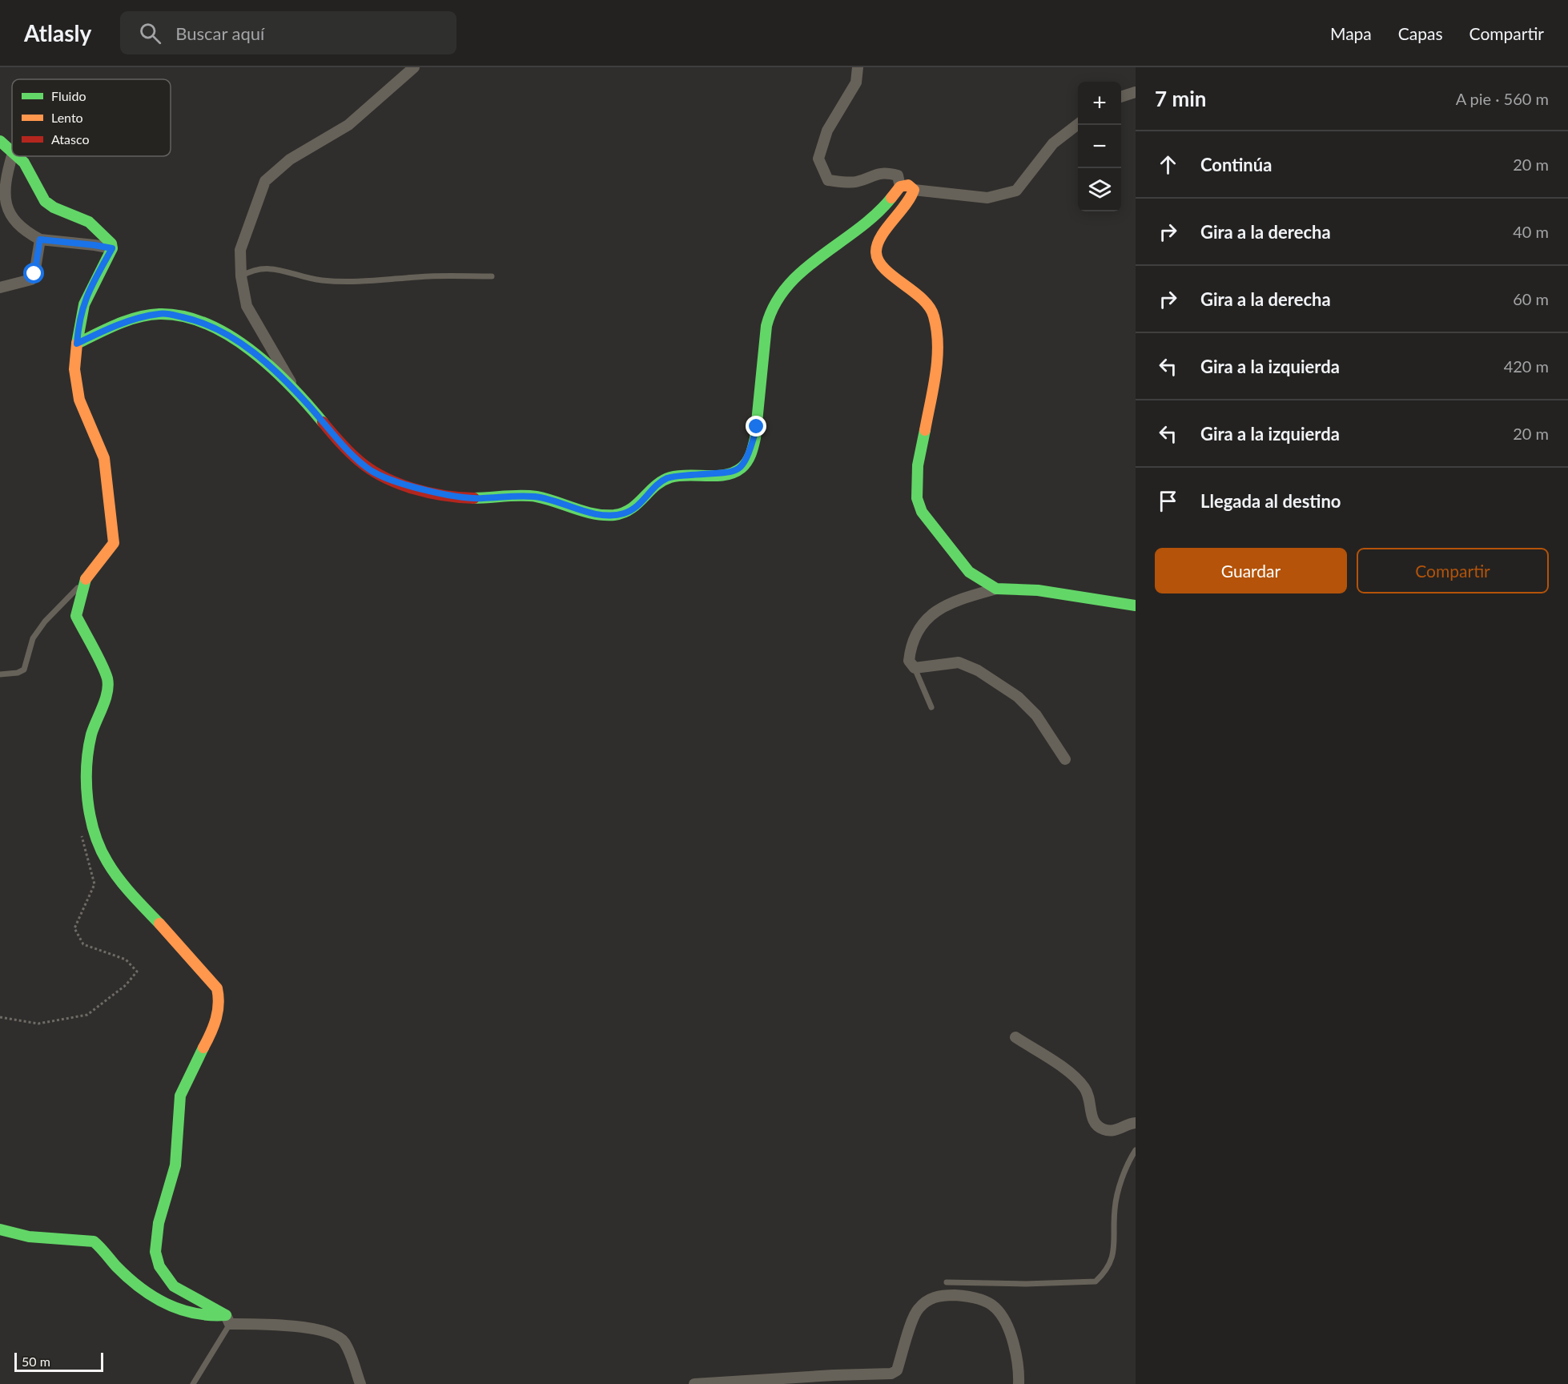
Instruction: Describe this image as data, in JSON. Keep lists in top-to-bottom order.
{
  "legend": ["Fluido", "Lento", "Atasco"],
  "scale_bar": "50 m",
  "page": {
    "header": "Atlasly",
    "search": "Buscar aquí",
    "nav": ["Mapa", "Capas", "Compartir"],
    "heading": ["7 min", "A pie · 560 m"],
    "map_buttons": ["+", "−"],
    "list": [
      ["Continúa", "20 m"],
      ["Gira a la derecha", "40 m"],
      ["Gira a la derecha", "60 m"],
      ["Gira a la izquierda", "420 m"],
      ["Gira a la izquierda", "20 m"],
      "Llegada al destino"
    ],
    "buttons": ["Guardar", "Compartir"],
    "scale": "50 m"
  }
}
